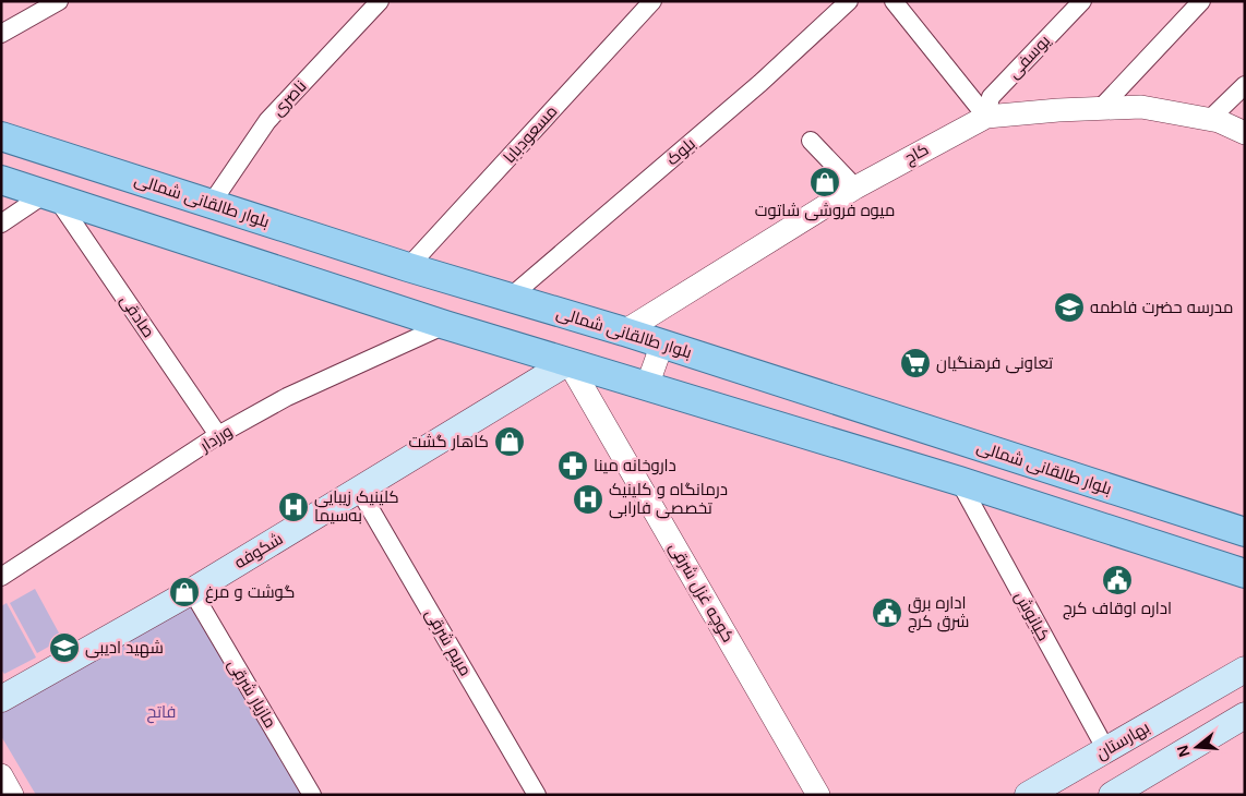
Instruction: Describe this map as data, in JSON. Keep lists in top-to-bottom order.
{
  "streets": {
    "main road": ["بلوار طالقانی شمالی", "شکوفه", "بهارستان"],
    "street": [
      "یوسفی",
      "ناصری",
      "مسعودبابا",
      "بلوک",
      "کاج",
      "صادقی",
      "ورزدار",
      "کوچه غزل شرقی",
      "کیانوش",
      "مریم شرقی",
      "مازیار شرقی"
    ]
  },
  "crossings": [
    ["یوسفی", "کاج"],
    ["ناصری", "بلوار طالقانی شمالی"],
    ["مسعودبابا", "بلوار طالقانی شمالی"],
    ["بلوک", "بلوار طالقانی شمالی"],
    ["کاج", "بلوار طالقانی شمالی"],
    ["صادقی", "ورزدار"],
    ["شکوفه", "کوچه غزل شرقی"],
    ["شکوفه", "مریم شرقی"],
    ["شکوفه", "مازیار شرقی"],
    ["کیانوش", "بهارستان"]
  ],
  "parks": ["فاتح"],
  "places": {
    "shop": ["میوه فروشی شاتوت", "کاهار گشت", "گوشت و مرغ"],
    "school or university": ["مدرسه حضرت فاطمه", "شهید ادیبی"],
    "supermarket": ["تعاونی فرهنگیان"],
    "pharmacy": ["داروخانه مینا"],
    "hospital": ["درمانگاه و کلینیک تخصصی فارابی", "کلینیک زیبایی به‌سیما"],
    "public building": ["اداره اوقاف کرج", "اداره برق شرق کرج"]
  },
  "north": "left"
}
